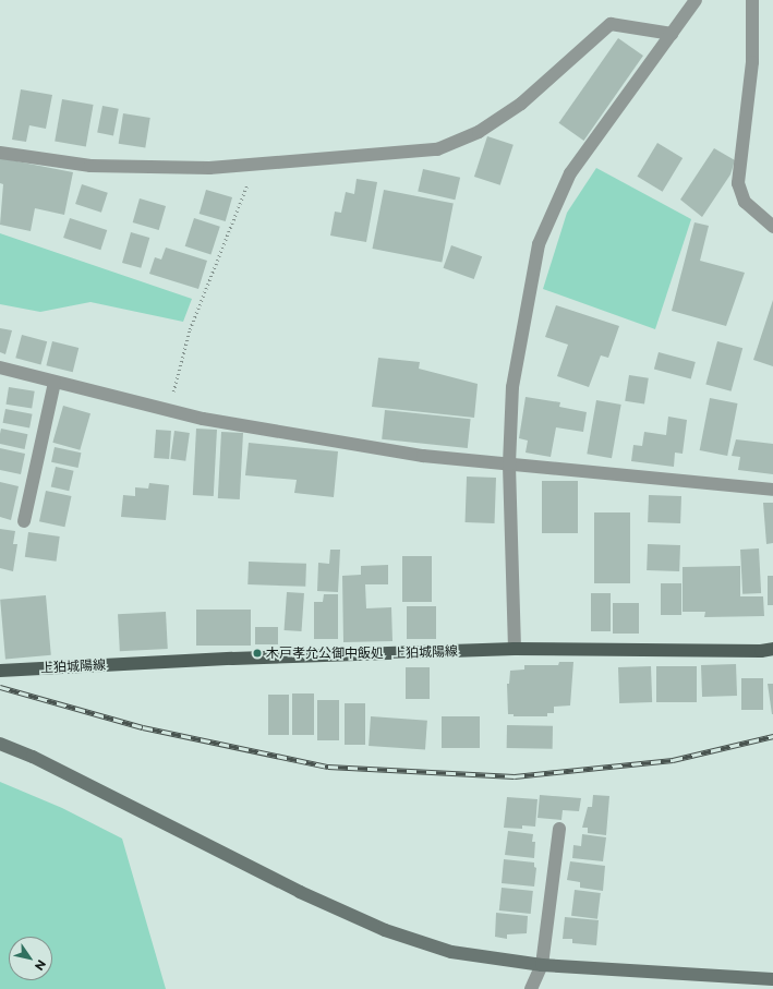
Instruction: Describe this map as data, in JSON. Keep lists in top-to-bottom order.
{
  "streets": {
    "main road": ["上狛城陽線"]
  },
  "places": ["木戸孝允公御中飯処"],
  "north": "bottom right"
}
